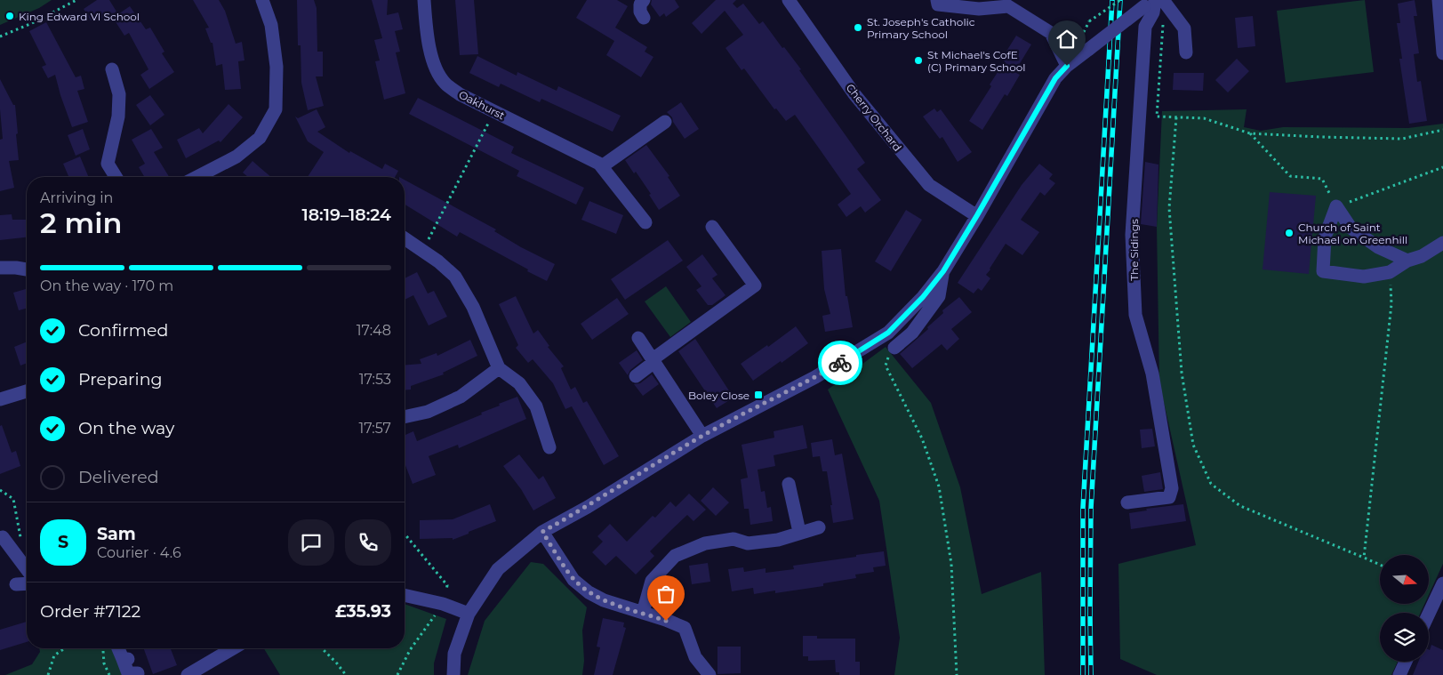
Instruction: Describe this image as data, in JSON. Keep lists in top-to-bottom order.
{
  "streets": {
    "street": ["Oakhurst", "Cherry Orchard", "The Sidings"]
  },
  "places": {
    "other": [
      "King Edward VI School",
      "St. Joseph's Catholic Primary School",
      "St Michael's CofE (C) Primary School",
      "Church of Saint Michael on Greenhill"
    ],
    "transit": ["Boley Close"]
  },
  "north": "right",
  "page": {
    "heading": ["2 min", "Arriving in", "18:19–18:24"],
    "panel": [
      "Sam",
      "Courier · 4.6",
      "Order #7122",
      "£35.93"
    ],
    "bar": "On the way · 170 m",
    "list": [
      ["Confirmed", "17:48"],
      ["Preparing", "17:53"],
      ["On the way", "17:57"],
      "Delivered"
    ],
    "round": "S"
  }
}
